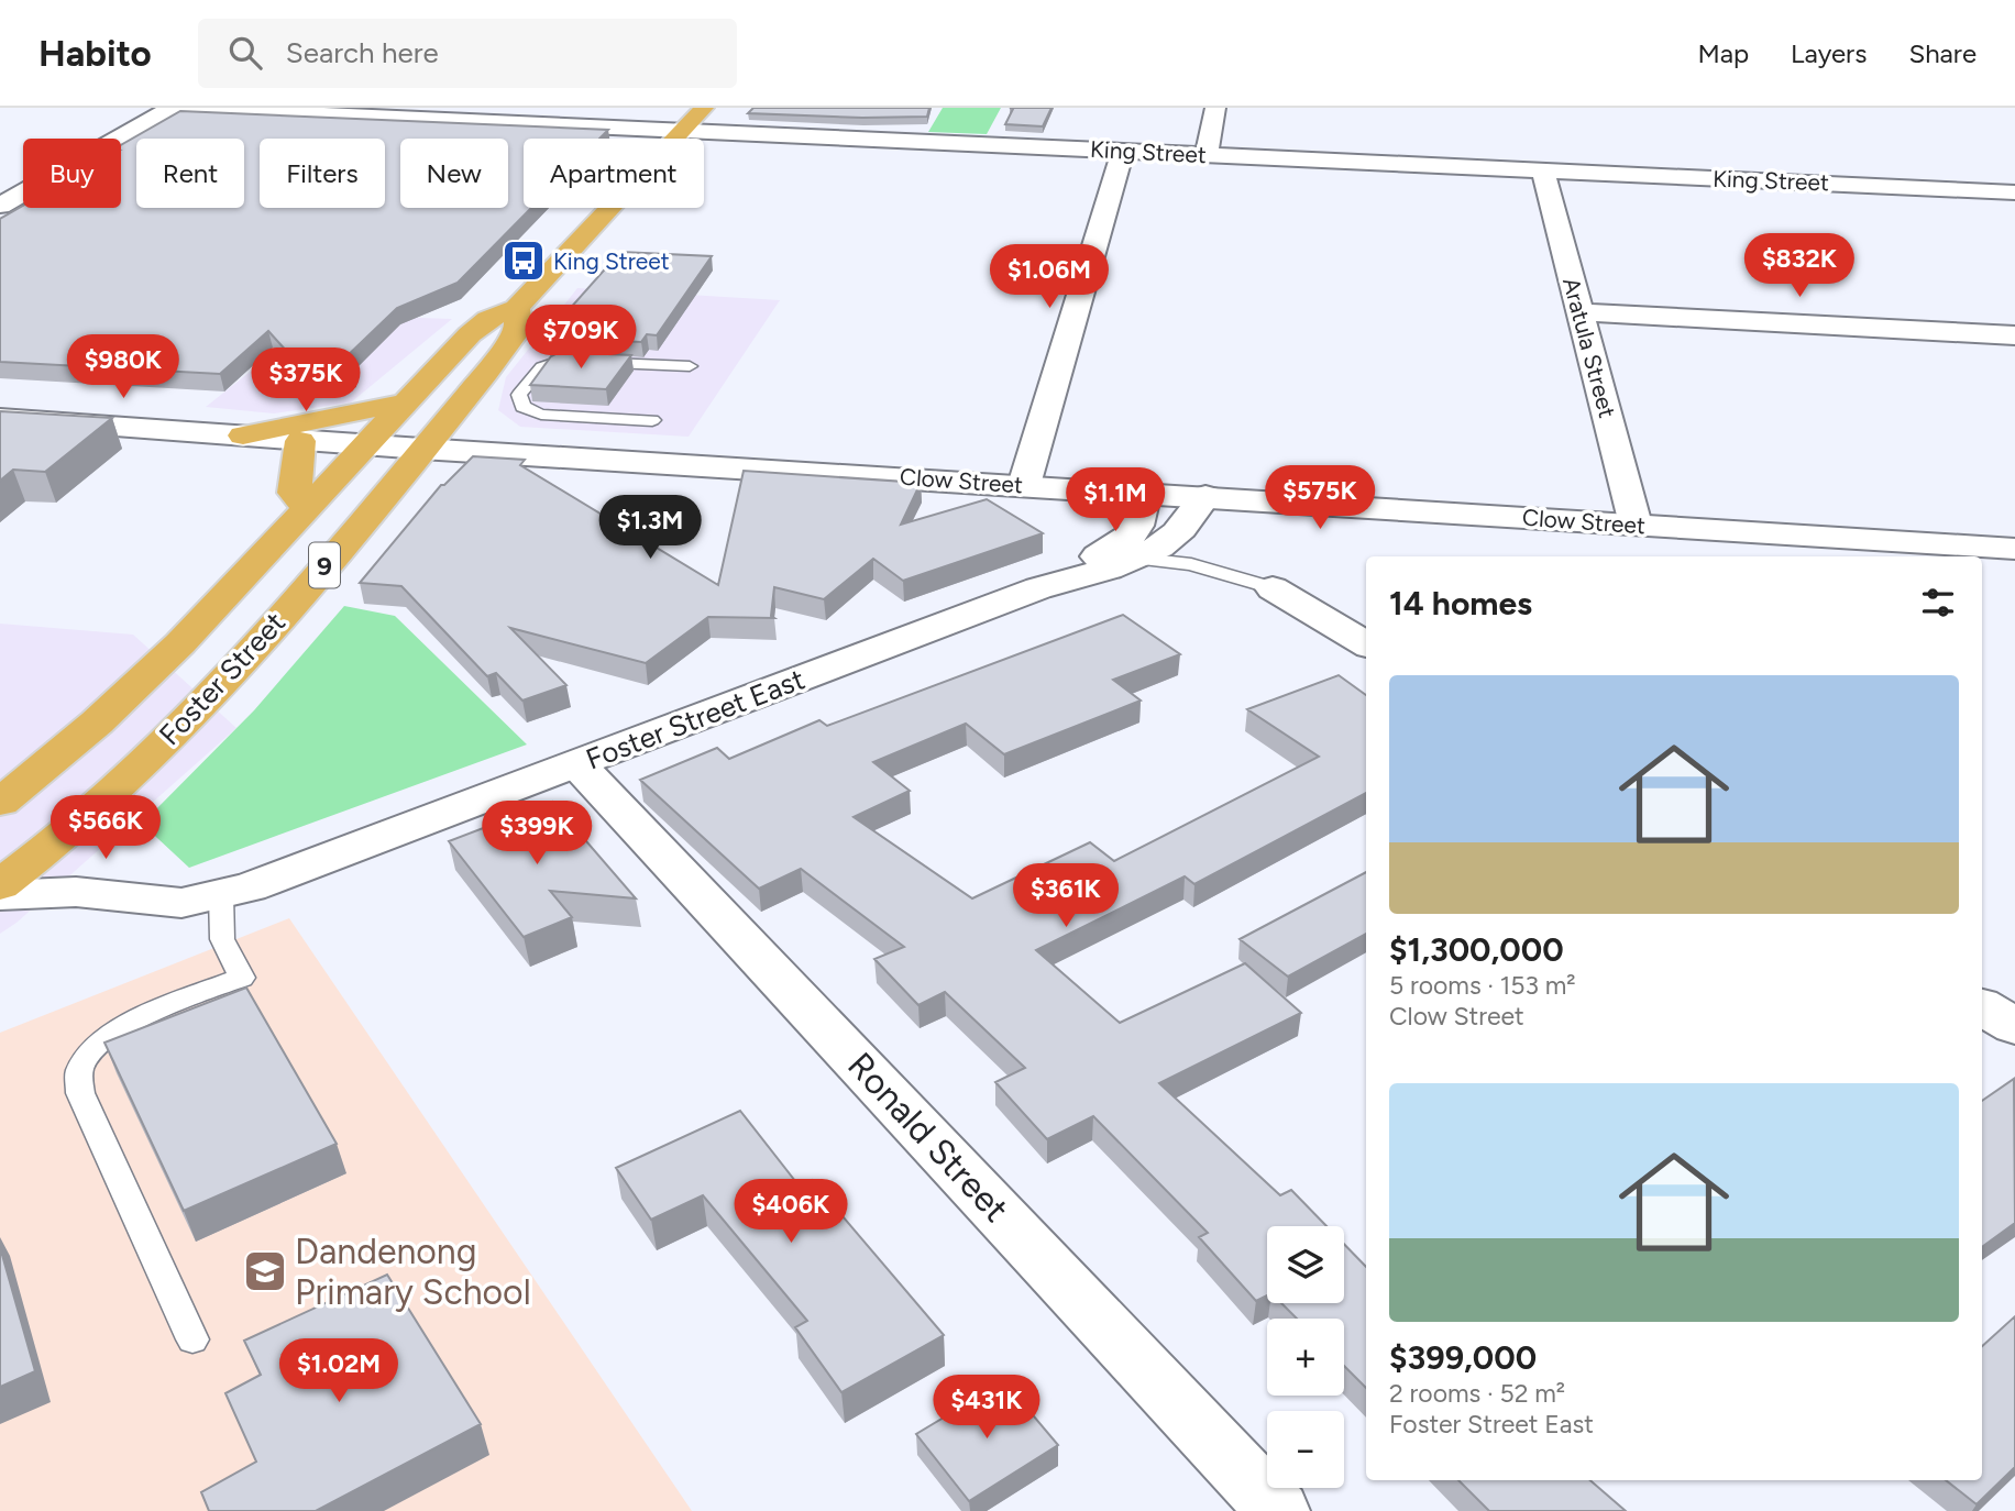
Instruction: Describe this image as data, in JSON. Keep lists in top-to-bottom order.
{
  "streets": {
    "highway": ["9", "Foster Street"],
    "street": [
      "King Street",
      "Aratula Street",
      "Clow Street",
      "Foster Street East",
      "Ronald Street"
    ]
  },
  "crossings": [
    ["King Street", "Aratula Street"],
    ["King Street", "9"],
    ["Aratula Street", "Clow Street"],
    ["Clow Street", "9"],
    ["Clow Street", "Foster Street"],
    ["Clow Street", "Foster Street East"],
    ["9", "Foster Street"],
    ["Foster Street East", "Ronald Street"]
  ],
  "places": {
    "bus stop": ["King Street"],
    "school or university": ["Dandenong Primary School"]
  },
  "page": {
    "header": "Habito",
    "search": "Search here",
    "nav": ["Map", "Layers", "Share"],
    "chip": [
      "Buy",
      "Rent",
      "Filters",
      "New",
      "Apartment"
    ],
    "price": [
      "$832K",
      "$1.06M",
      "$709K",
      "$980K",
      "$375K",
      "$575K",
      "$1.1M",
      "$1.3M",
      "$566K",
      "$399K",
      "$361K",
      "$406K",
      "$1.02M",
      "$431K"
    ],
    "heading": "14 homes",
    "list": [
      {
        "name": "$1,300,000",
        "note": "5 rooms · 153 m² · Clow Street"
      },
      {
        "name": "$399,000",
        "note": "2 rooms · 52 m² · Foster Street East"
      }
    ],
    "map_buttons": ["+", "−"]
  }
}
